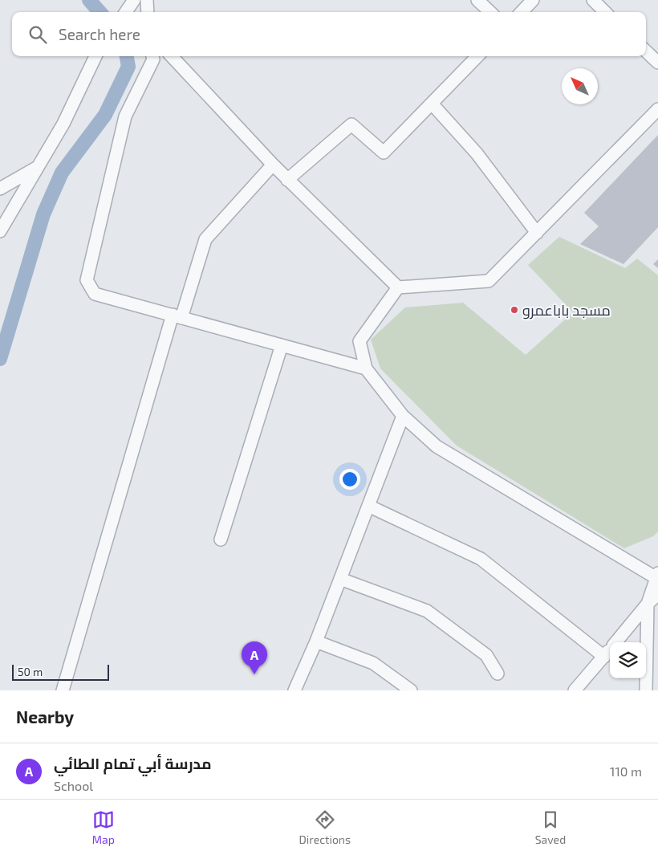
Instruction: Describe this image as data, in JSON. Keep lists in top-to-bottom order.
{
  "places": ["مسجد باباعمرو"],
  "scale_bar": "50 m",
  "north": "top left",
  "page": {
    "search": "Search here",
    "pins": "A",
    "scale": "50 m",
    "heading": "Nearby",
    "list": [
      {
        "mark": "A",
        "name": "مدرسة أبي تمام الطائي",
        "note": "School",
        "value": "110 m"
      }
    ],
    "nav": ["Map", "Directions", "Saved"]
  }
}
